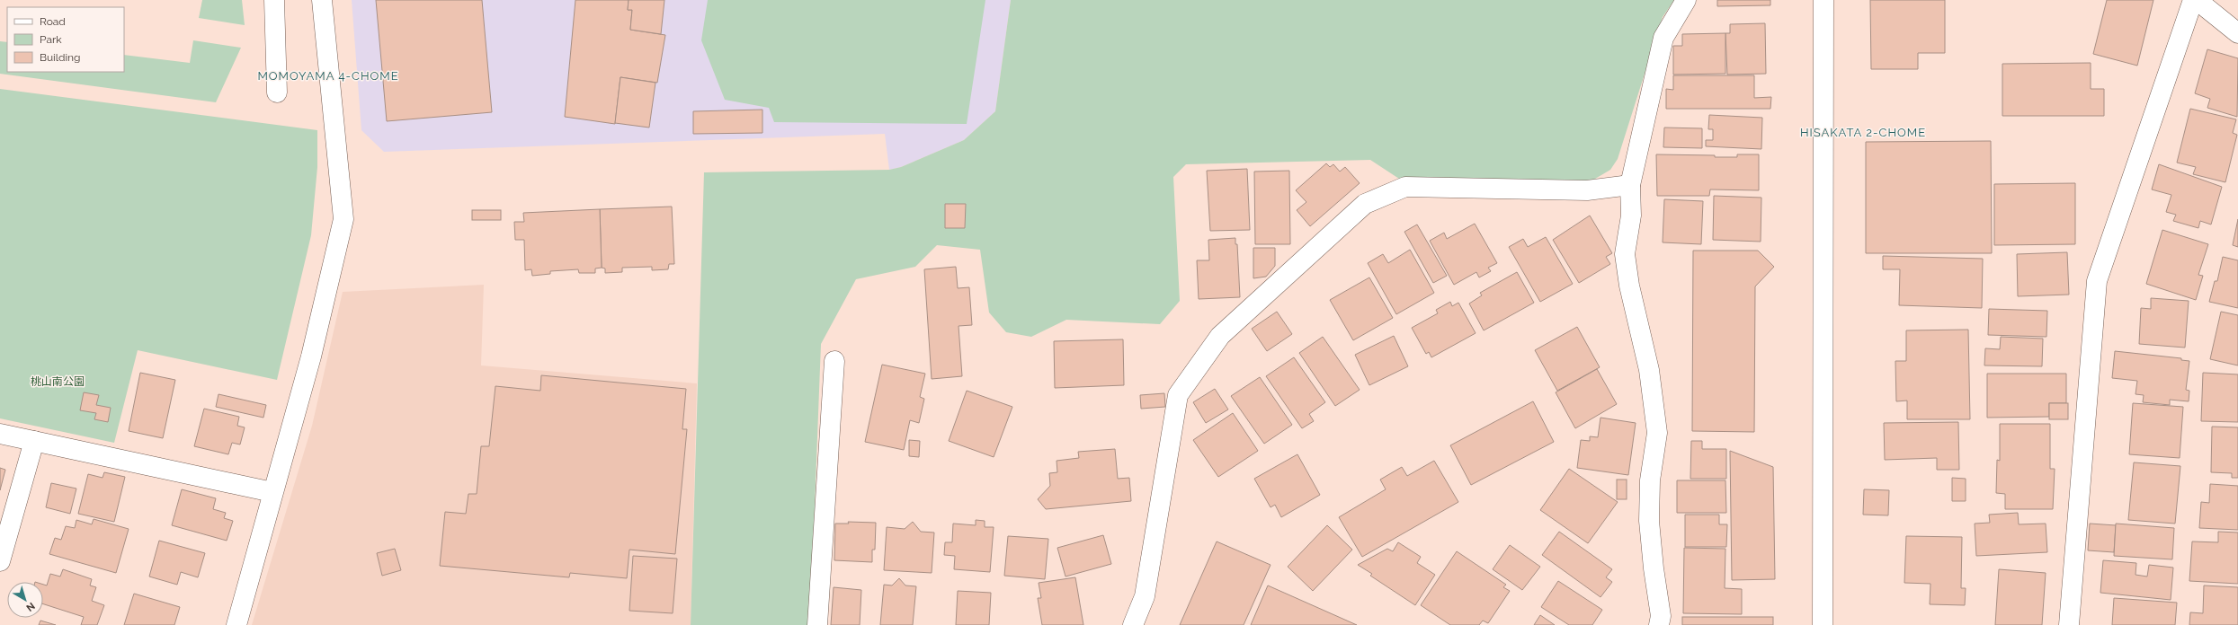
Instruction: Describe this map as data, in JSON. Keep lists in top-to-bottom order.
{
  "districts": ["MOMOYAMA 4-CHOME", "HISAKATA 2-CHOME"],
  "parks": ["桃山南公園"],
  "legend": ["Road", "Park", "Building"],
  "north": "bottom right"
}
